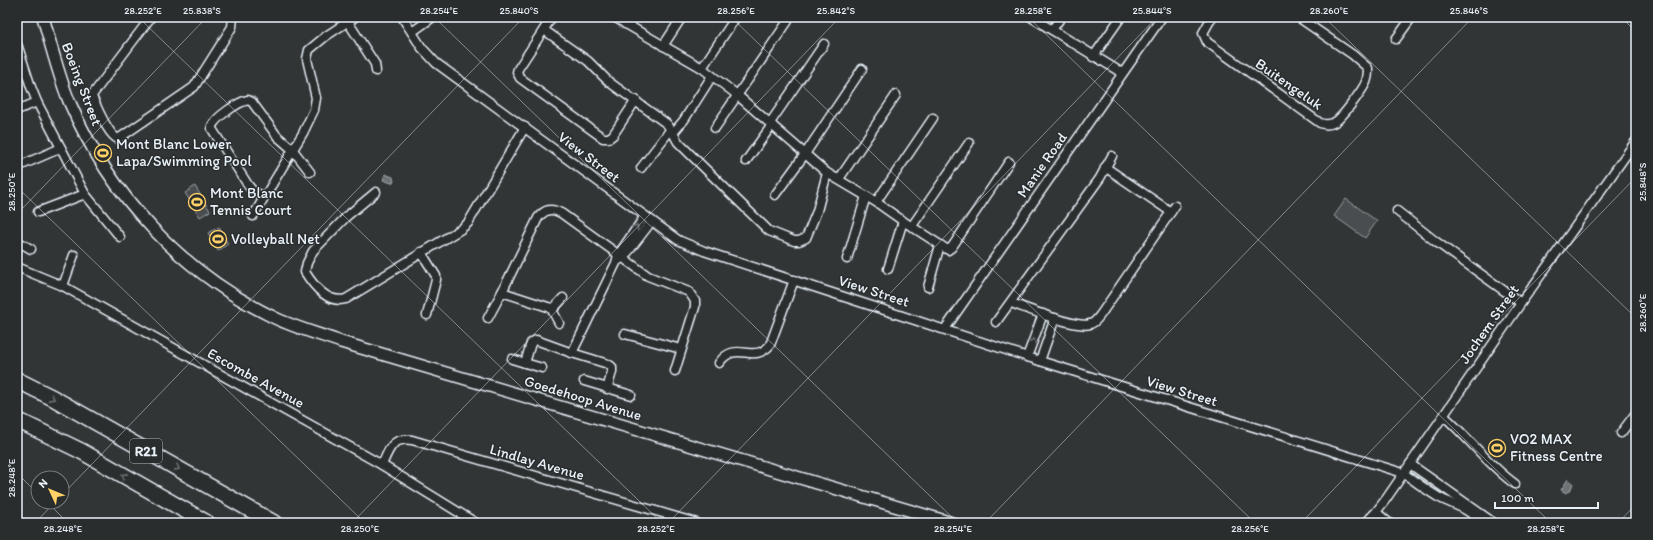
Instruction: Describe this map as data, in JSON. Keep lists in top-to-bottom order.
{
  "streets": {
    "highway": ["R21"],
    "main road": ["Boeing Street", "Goedehoop Avenue"],
    "street": [
      "Buitengeluk",
      "View Street",
      "Manie Road",
      "Jochem Street",
      "Escombe Avenue",
      "Lindlay Avenue"
    ]
  },
  "crossings": [
    ["Boeing Street", "Goedehoop Avenue"],
    ["View Street", "Manie Road"],
    ["View Street", "Jochem Street"],
    ["Escombe Avenue", "Lindlay Avenue"]
  ],
  "places": {
    "sports": [
      "Mont Blanc Lower Lapa/Swimming Pool",
      "Mont Blanc Tennis Court",
      "Volleyball Net",
      "VO2 MAX Fitness Centre"
    ]
  },
  "scale_bar": "100 m",
  "north": "top left",
  "coordinates": [
    "28.252°E",
    "25.838°S",
    "28.254°E",
    "25.840°S",
    "28.256°E",
    "25.842°S",
    "28.258°E",
    "25.844°S",
    "28.260°E",
    "25.846°S",
    "25.848°S",
    "28.250°E",
    "28.248°E"
  ]
}
